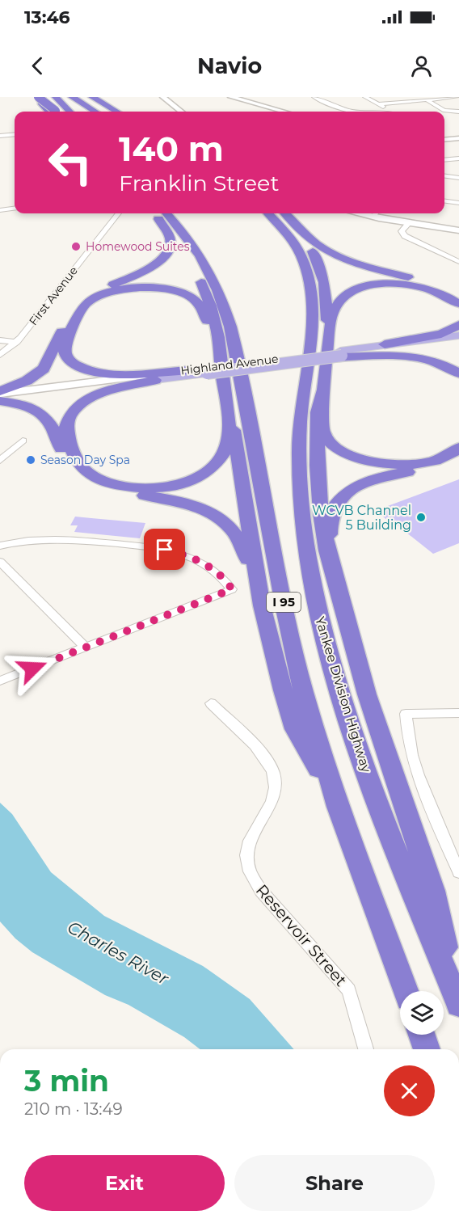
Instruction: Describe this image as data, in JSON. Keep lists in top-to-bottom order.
{
  "streets": {
    "highway": ["I 95", "Yankee Division Highway"],
    "main road": ["Highland Avenue"],
    "street": ["First Avenue", "Reservoir Street"]
  },
  "water": ["Charles River"],
  "places": ["Homewood Suites", "Season Day Spa", "WCVB Channel 5 Building"],
  "page": {
    "status": "13:46",
    "header": "Navio",
    "turn": ["140 m", "Franklin Street"],
    "heading": ["3 min", "210 m · 13:49"],
    "buttons": ["Exit", "Share"]
  }
}
